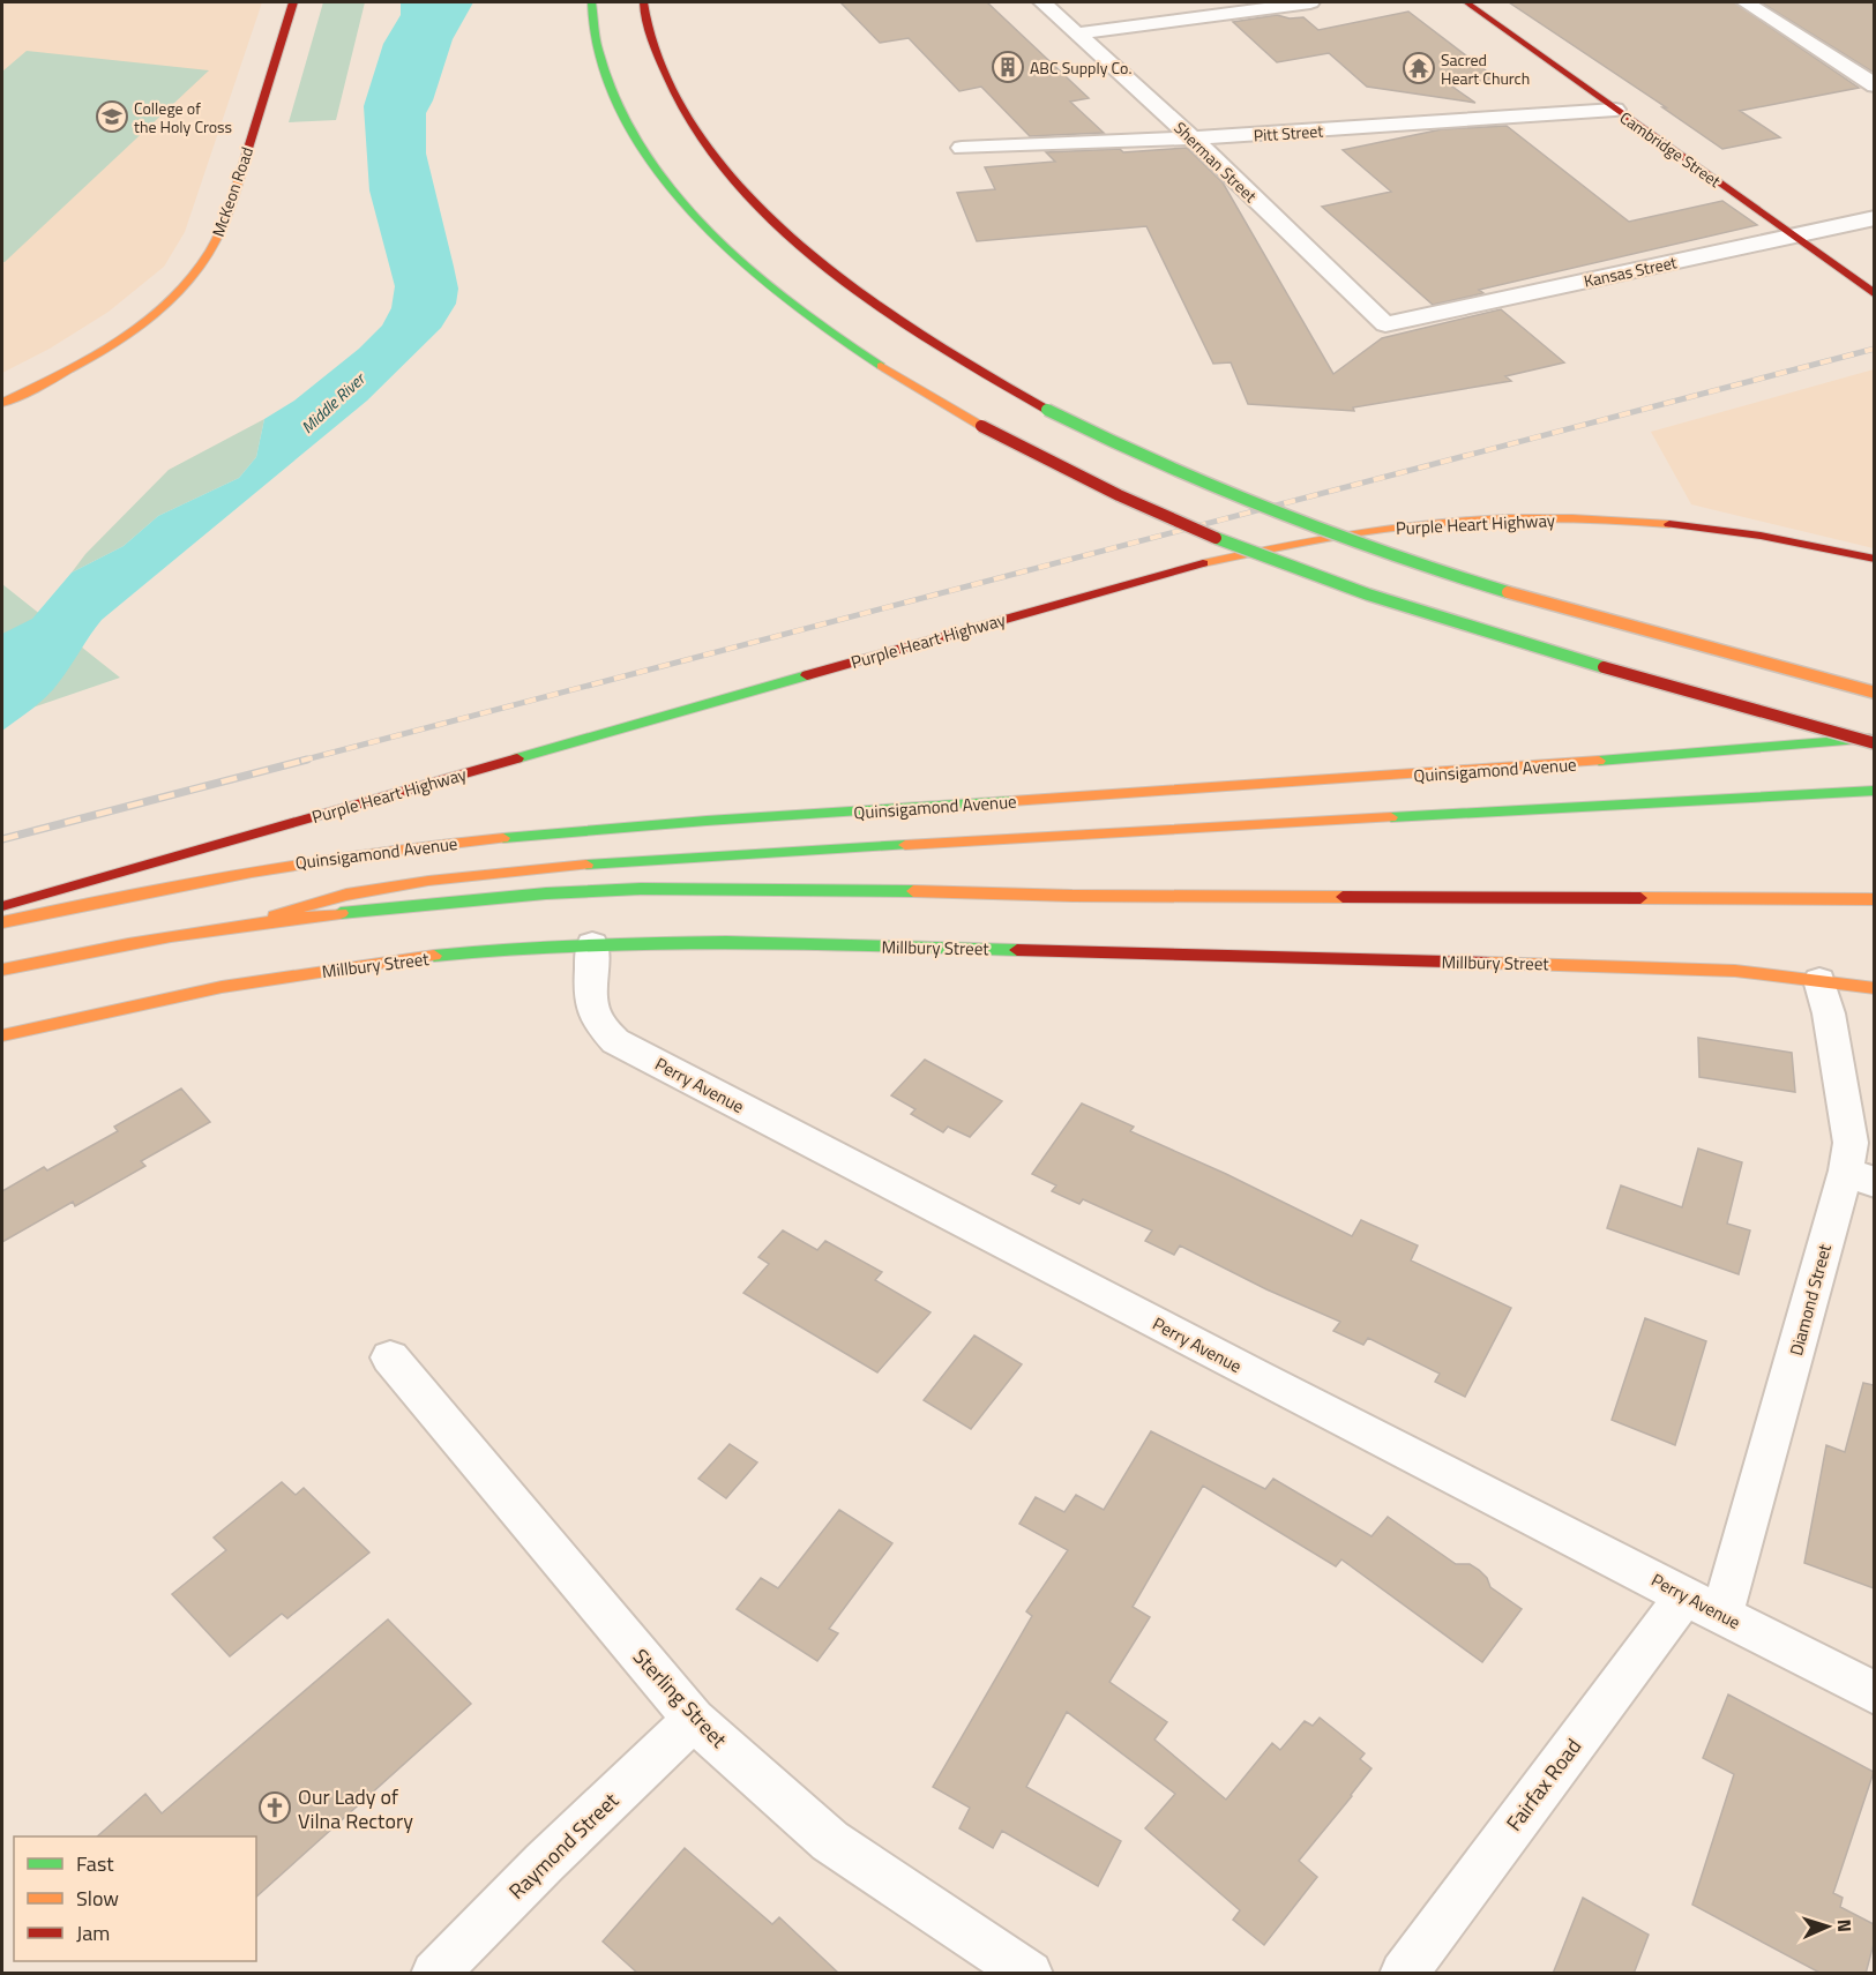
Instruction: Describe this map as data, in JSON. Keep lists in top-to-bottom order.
{
  "streets": {
    "main road": [
      "Cambridge Street",
      "McKeon Road",
      "Purple Heart Highway",
      "Quinsigamond Avenue",
      "Millbury Street"
    ],
    "street": [
      "Pitt Street",
      "Sherman Street",
      "Kansas Street",
      "Perry Avenue",
      "Diamond Street",
      "Sterling Street",
      "Fairfax Road",
      "Raymond Street"
    ]
  },
  "crossings": [
    ["Pitt Street", "Cambridge Street"],
    ["Pitt Street", "Sherman Street"],
    ["Cambridge Street", "Kansas Street"],
    ["Sherman Street", "Kansas Street"],
    ["Millbury Street", "Perry Avenue"],
    ["Millbury Street", "Diamond Street"],
    ["Perry Avenue", "Diamond Street"],
    ["Perry Avenue", "Fairfax Road"],
    ["Diamond Street", "Fairfax Road"],
    ["Sterling Street", "Raymond Street"]
  ],
  "water": ["Middle River"],
  "places": {
    "building": ["ABC Supply Co."],
    "temple": ["Sacred Heart Church"],
    "school or university": ["College of the Holy Cross"],
    "church": ["Our Lady of Vilna Rectory"]
  },
  "legend": ["Fast", "Slow", "Jam"],
  "north": "right"
}
